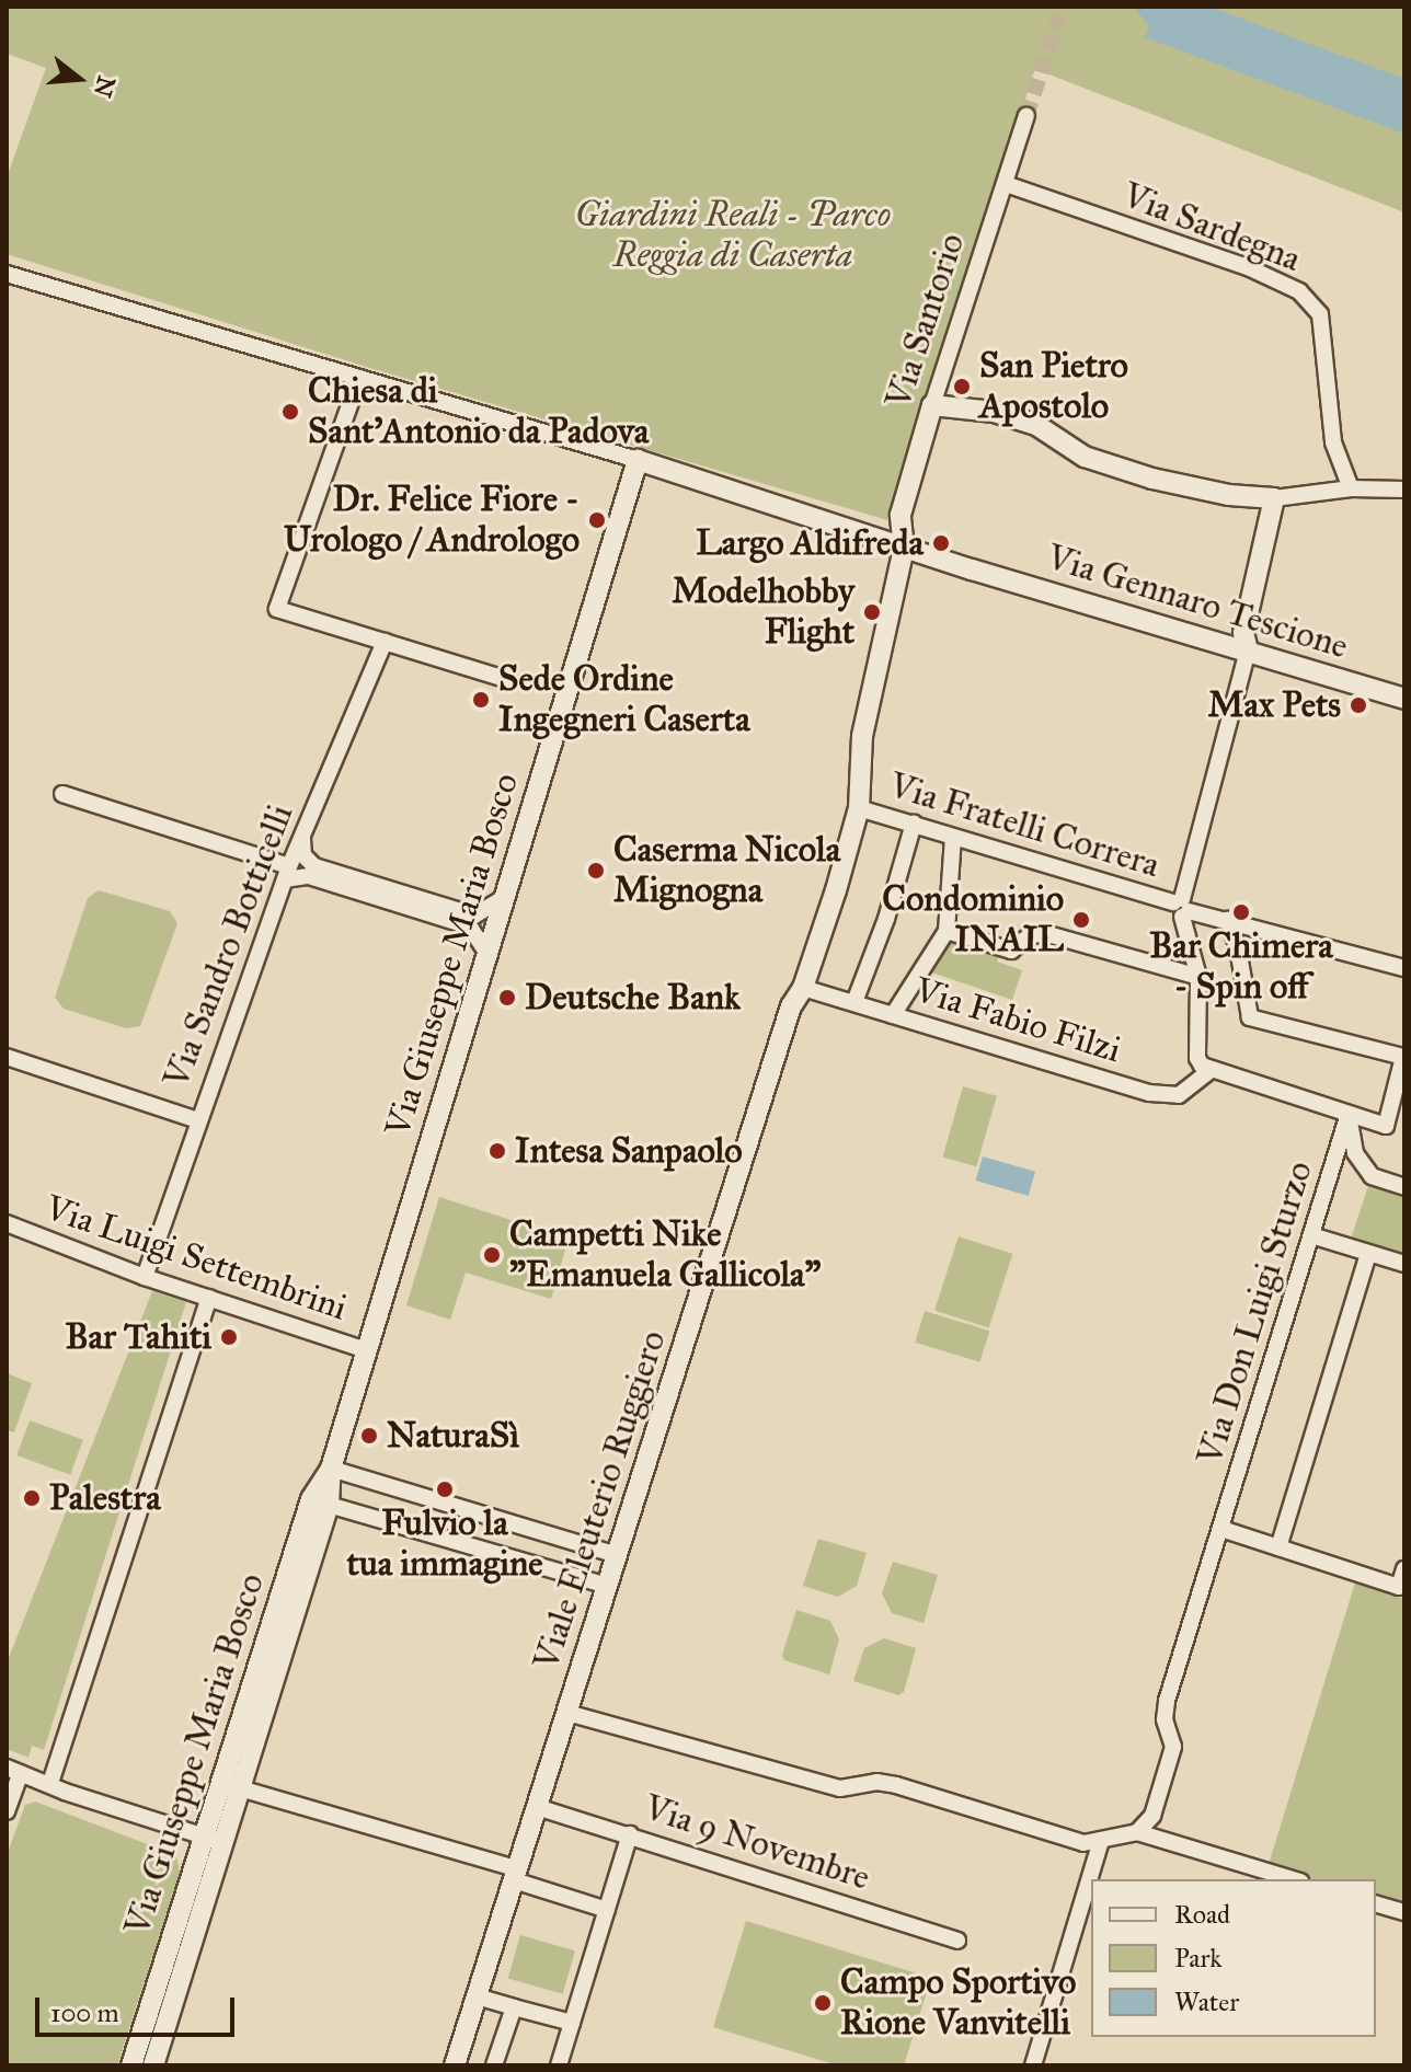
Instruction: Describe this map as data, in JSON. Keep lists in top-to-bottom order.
{
  "streets": {
    "street": [
      "Via Sardegna",
      "Via Santorio",
      "Via Gennaro Tescione",
      "Via Fratelli Correra",
      "Via Sandro Botticelli",
      "Via Giuseppe Maria Bosco",
      "Via Fabio Filzi",
      "Via Luigi Settembrini",
      "Via Don Luigi Sturzo",
      "Viale Eleuterio Ruggiero",
      "Via 9 Novembre"
    ]
  },
  "crossings": [
    ["Via Sardegna", "Via Santorio"],
    ["Via Santorio", "Via Gennaro Tescione"],
    ["Via Santorio", "Viale Eleuterio Ruggiero"],
    ["Via Gennaro Tescione", "Viale Eleuterio Ruggiero"],
    ["Via Fratelli Correra", "Viale Eleuterio Ruggiero"],
    ["Via Sandro Botticelli", "Via Luigi Settembrini"],
    ["Via Giuseppe Maria Bosco", "Via Luigi Settembrini"],
    ["Via Fabio Filzi", "Viale Eleuterio Ruggiero"],
    ["Viale Eleuterio Ruggiero", "Via 9 Novembre"]
  ],
  "parks": ["Giardini Reali - Parco Reggia di Caserta"],
  "places": [
    "San Pietro Apostolo",
    "Chiesa di Sant'Antonio da Padova",
    "Dr. Felice Fiore - Urologo / Andrologo",
    "Largo Aldifreda",
    "Modelhobby Flight",
    "Sede Ordine Ingegneri Caserta",
    "Max Pets",
    "Caserma Nicola Mignogna",
    "Bar Chimera - Spin off",
    "Condominio INAIL",
    "Deutsche Bank",
    "Intesa Sanpaolo",
    "Campetti Nike \"Emanuela Gallicola\"",
    "Bar Tahiti",
    "NaturaSì",
    "Fulvio la tua immagine",
    "Palestra",
    "Campo Sportivo Rione Vanvitelli"
  ],
  "legend": ["Road", "Park", "Water"],
  "scale_bar": "100 m",
  "north": "right"
}
